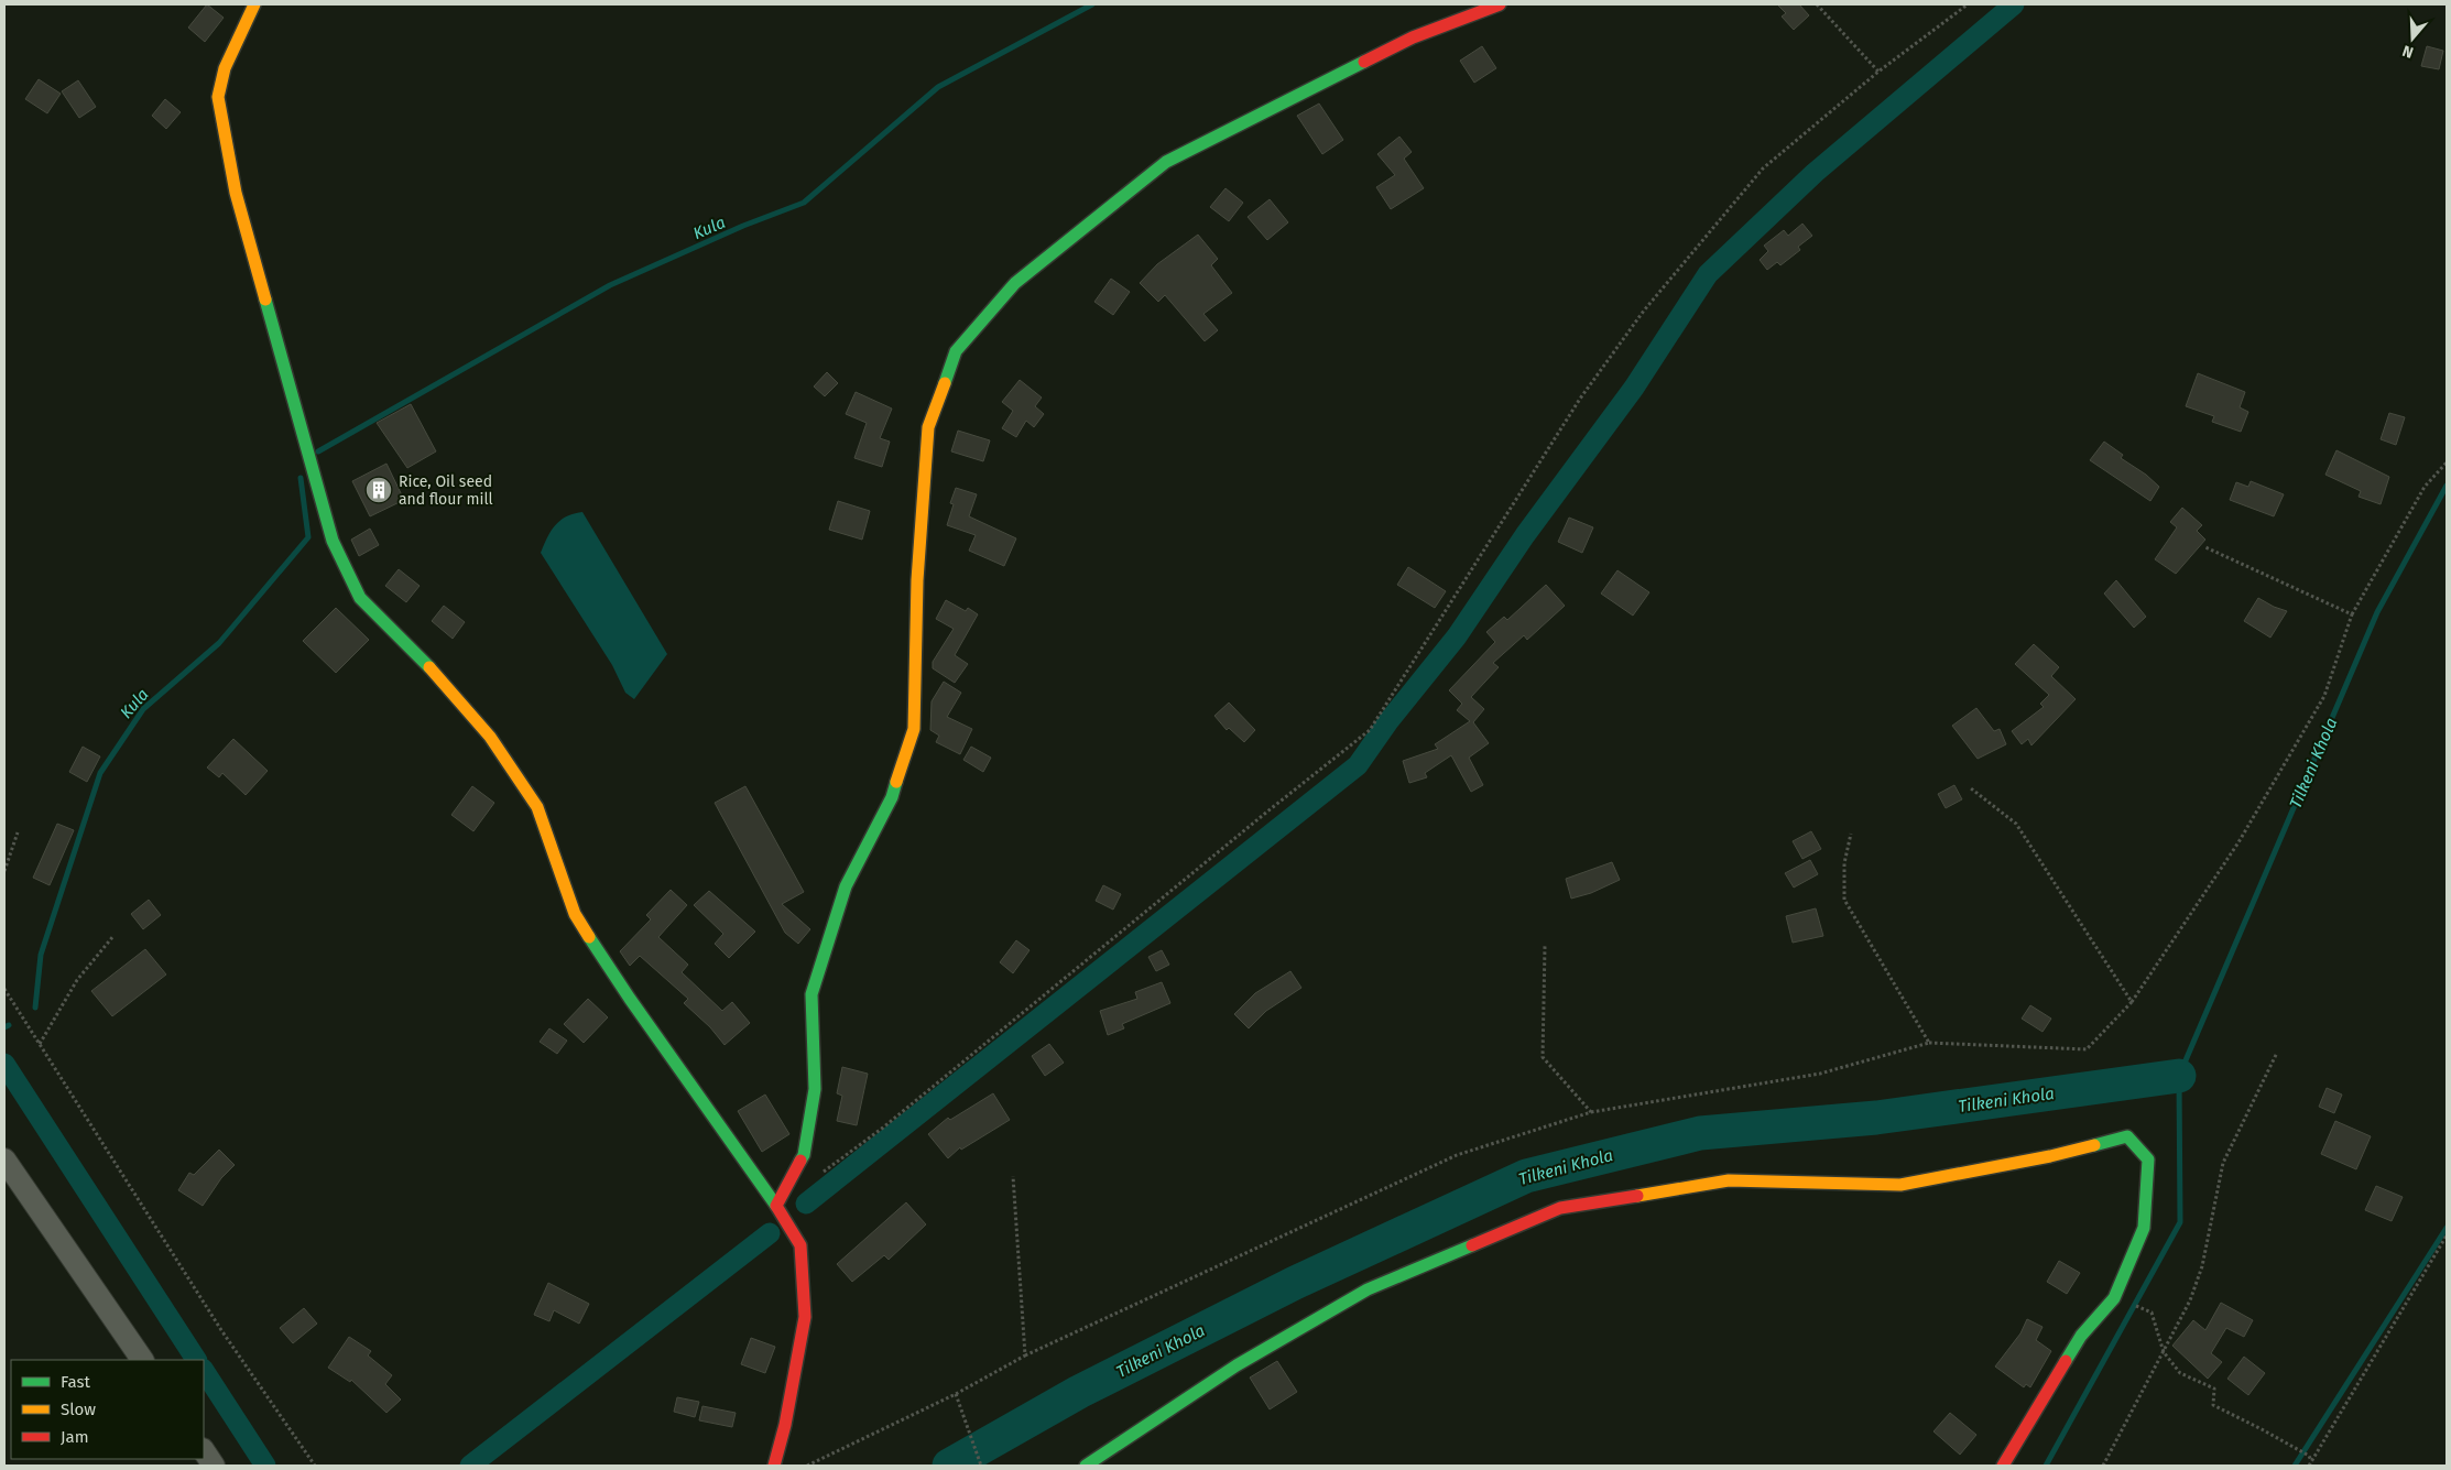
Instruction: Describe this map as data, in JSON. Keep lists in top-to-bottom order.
{
  "water": ["Kula", "Tilkeni Khola"],
  "places": {
    "building": ["Rice, Oil seed and flour mill"]
  },
  "legend": ["Fast", "Slow", "Jam"],
  "north": "bottom"
}
